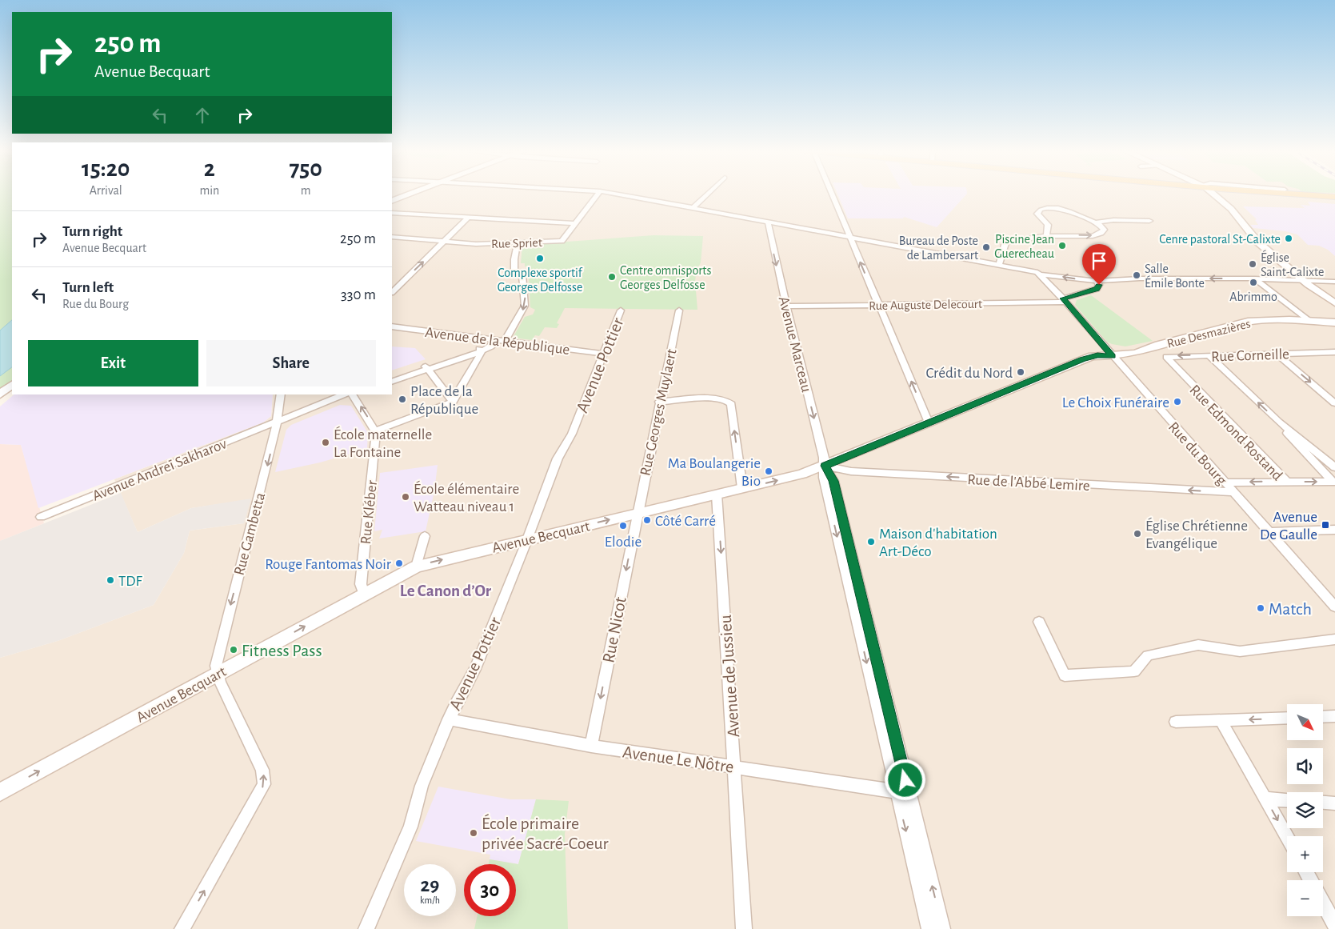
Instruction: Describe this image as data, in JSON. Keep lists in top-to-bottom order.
{
  "streets": {
    "street": [
      "Rue Spriet",
      "Rue Auguste Delecourt",
      "Rue Desmazières",
      "Avenue de la République",
      "Avenue Marceau",
      "Rue Corneille",
      "Avenue Pottier",
      "Rue Georges Muylaert",
      "Rue Edmond Rostand",
      "Rue du Bourg",
      "Avenue Andreï Sakharov",
      "Rue de l'Abbé Lemire",
      "Rue Kléber",
      "Rue Gambetta",
      "Avenue Becquart",
      "Rue Nicot",
      "Avenue de Jussieu",
      "Avenue Le Nôtre"
    ]
  },
  "crossings": [
    ["Rue Auguste Delecourt", "Avenue Marceau"],
    ["Rue Auguste Delecourt", "Rue du Bourg"],
    ["Rue Desmazières", "Rue du Bourg"],
    ["Rue Desmazières", "Avenue Becquart"],
    ["Avenue de la République", "Avenue Pottier"],
    ["Avenue Marceau", "Rue de l'Abbé Lemire"],
    ["Avenue Marceau", "Avenue Becquart"],
    ["Avenue Marceau", "Avenue Le Nôtre"],
    ["Rue Corneille", "Rue Edmond Rostand"],
    ["Avenue Pottier", "Avenue Becquart"],
    ["Avenue Pottier", "Avenue Le Nôtre"],
    ["Rue Georges Muylaert", "Avenue Becquart"],
    ["Rue Georges Muylaert", "Rue Nicot"],
    ["Rue Edmond Rostand", "Rue du Bourg"],
    ["Rue du Bourg", "Rue de l'Abbé Lemire"],
    ["Rue du Bourg", "Avenue Becquart"],
    ["Avenue Andreï Sakharov", "Rue Gambetta"],
    ["Rue de l'Abbé Lemire", "Avenue Becquart"],
    ["Rue Kléber", "Avenue Becquart"],
    ["Rue Gambetta", "Avenue Becquart"],
    ["Avenue Becquart", "Rue Nicot"],
    ["Avenue Becquart", "Avenue de Jussieu"],
    ["Rue Nicot", "Avenue Le Nôtre"],
    ["Avenue de Jussieu", "Avenue Le Nôtre"]
  ],
  "one_way": [
    "Avenue Marceau",
    "Rue de l'Abbé Lemire",
    "Rue Gambetta",
    "Avenue Becquart",
    "Rue Nicot",
    "Avenue de Jussieu"
  ],
  "districts": ["Le Canon d’Or"],
  "places": {
    "other": [
      "Cenre pastoral St-Calixte",
      "Piscine Jean Guerecheau",
      "Bureau de Poste de Lambersart",
      "Complexe sportif Georges Delfosse",
      "Église Saint-Calixte",
      "Salle Émile Bonte",
      "Centre omnisports Georges Delfosse",
      "Abrimmo",
      "Crédit du Nord",
      "Place de la République",
      "Le Choix Funéraire",
      "École maternelle La Fontaine",
      "Ma Boulangerie Bio",
      "École élémentaire Watteau niveau 1",
      "Côté Carré",
      "Elodie",
      "Église Chrétienne Evangélique",
      "Maison d'habitation Art-Déco",
      "Rouge Fantomas Noir",
      "TDF",
      "Match",
      "Fitness Pass",
      "École primaire privée Sacré-Coeur"
    ],
    "transit": ["Avenue De Gaulle"]
  },
  "north": "bottom right",
  "page": {
    "turn": ["250 m", "Avenue Becquart"],
    "eta": [
      "15:20",
      "Arrival",
      "2",
      "min",
      "750",
      "m"
    ],
    "list": [
      {
        "name": "Turn right",
        "note": "Avenue Becquart",
        "value": "250 m"
      },
      {
        "name": "Turn left",
        "note": "Rue du Bourg",
        "value": "330 m"
      }
    ],
    "buttons": ["Exit", "Share"],
    "map_buttons": ["+", "−"],
    "speed": "29 km/h",
    "limit": "30"
  }
}
